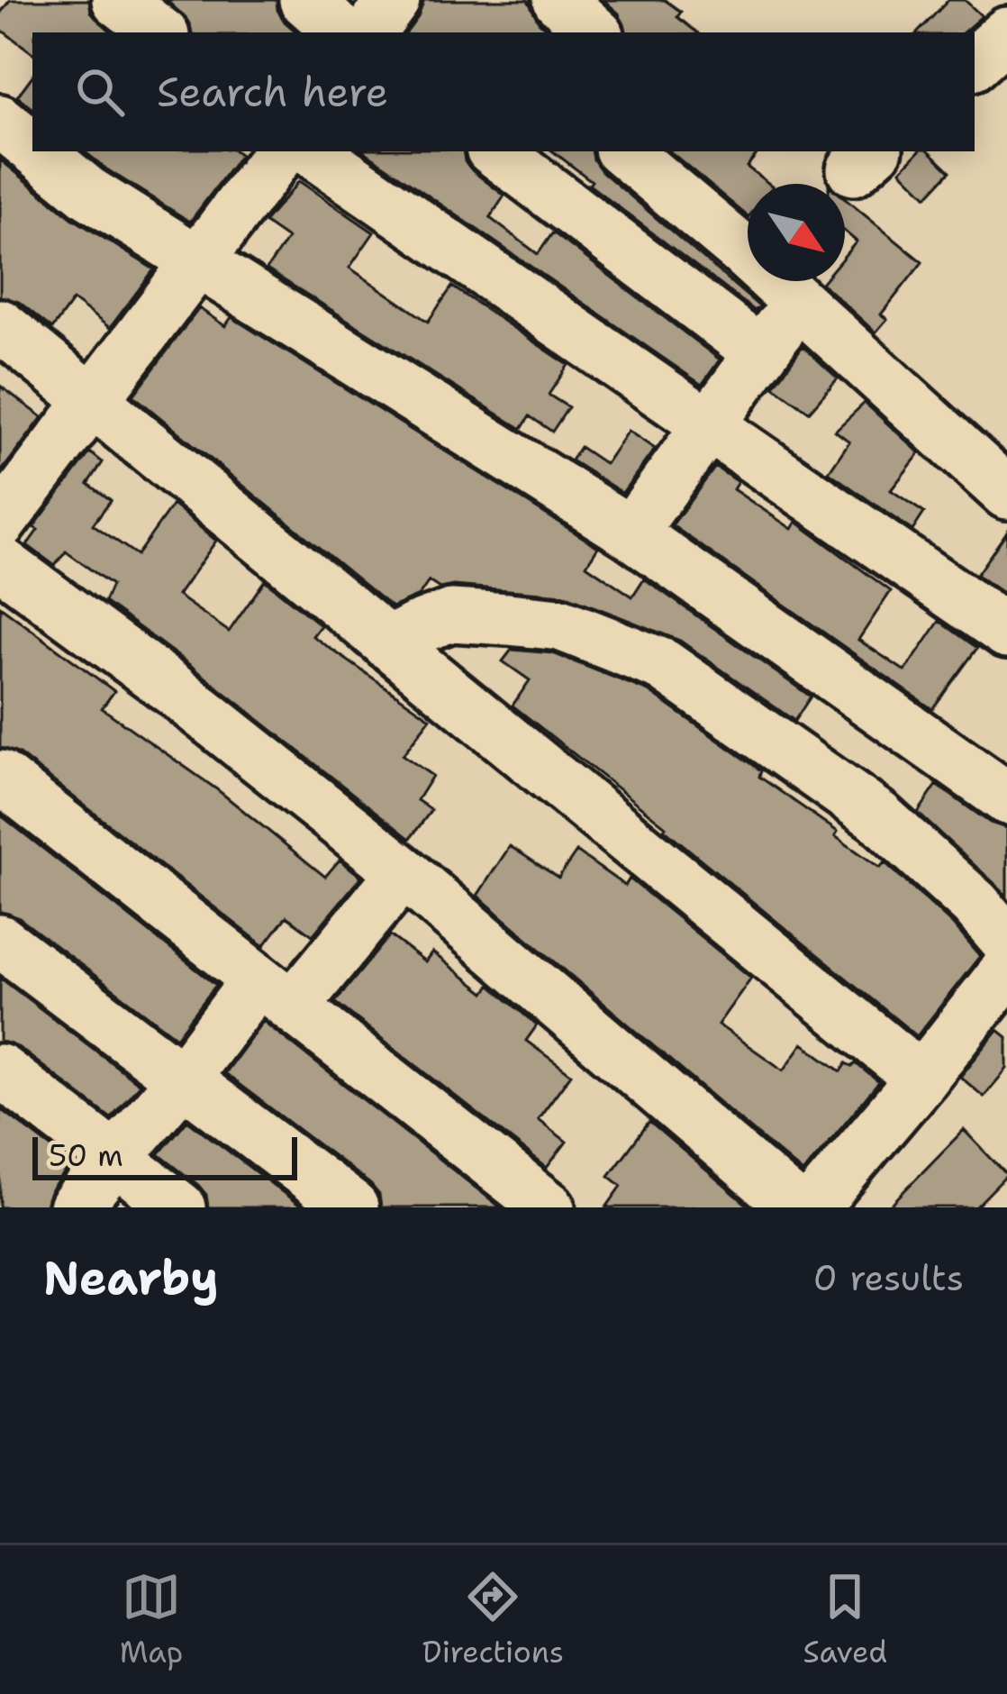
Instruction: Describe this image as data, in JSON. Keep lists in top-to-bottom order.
{
  "scale_bar": "50 m",
  "north": "bottom right",
  "page": {
    "search": "Search here",
    "scale": "50 m",
    "heading": ["Nearby", "0 results"],
    "nav": ["Map", "Directions", "Saved"]
  }
}
